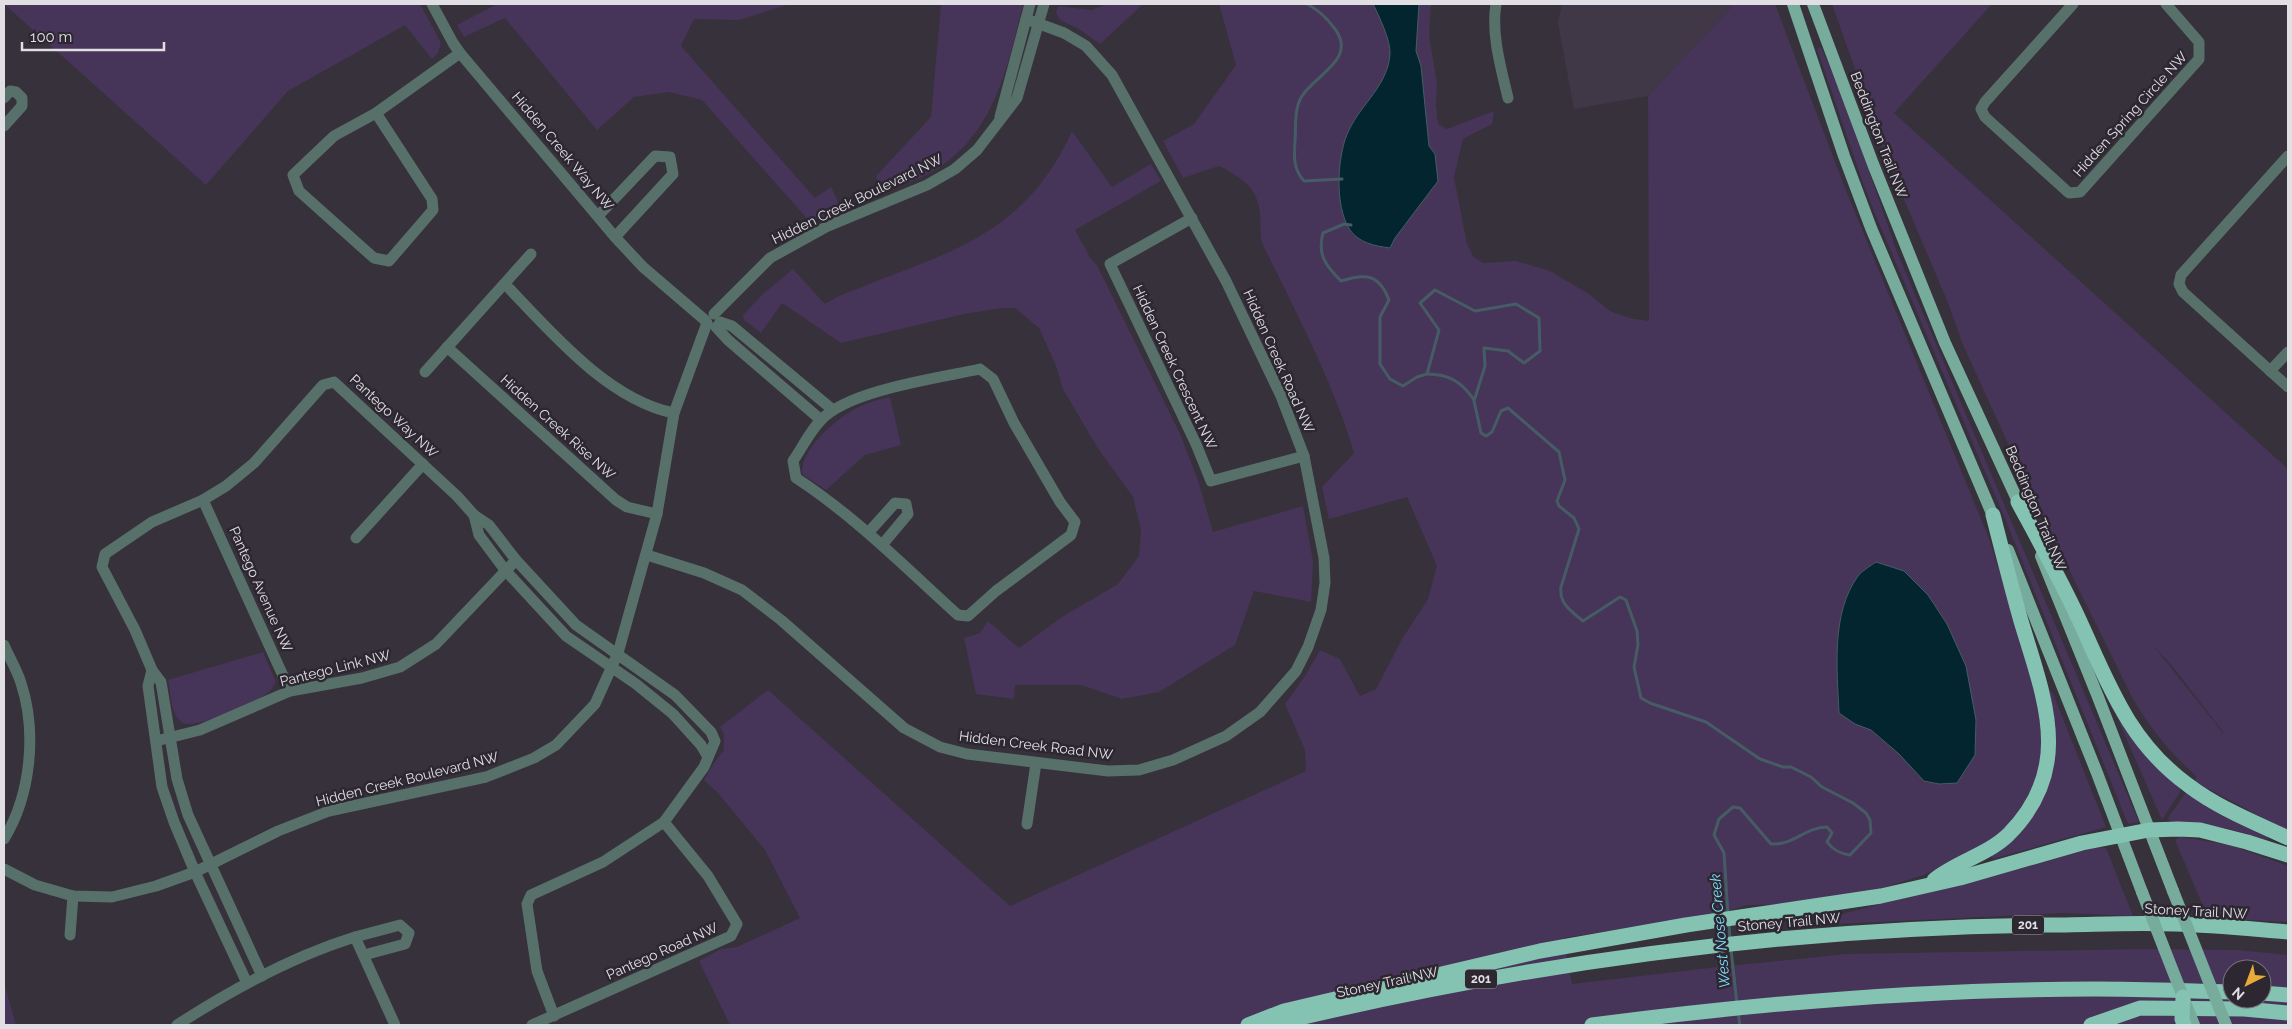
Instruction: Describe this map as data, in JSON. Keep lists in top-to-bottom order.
{
  "streets": {
    "highway": ["Stoney Trail NW", "201"],
    "main road": ["Beddington Trail NW"],
    "street": [
      "Hidden Spring Circle NW",
      "Hidden Creek Way NW",
      "Hidden Creek Boulevard NW",
      "Hidden Creek Road NW",
      "Hidden Creek Crescent NW",
      "Pantego Way NW",
      "Hidden Creek Rise NW",
      "Pantego Avenue NW",
      "Pantego Link NW",
      "Pantego Road NW"
    ]
  },
  "crossings": [
    ["Hidden Creek Way NW", "Hidden Creek Boulevard NW"],
    ["Hidden Creek Boulevard NW", "Hidden Creek Road NW"],
    ["Hidden Creek Boulevard NW", "Pantego Way NW"],
    ["Hidden Creek Boulevard NW", "Hidden Creek Rise NW"],
    ["Hidden Creek Road NW", "Hidden Creek Crescent NW"],
    ["Pantego Way NW", "Pantego Avenue NW"],
    ["Pantego Way NW", "Pantego Link NW"],
    ["Pantego Avenue NW", "Pantego Link NW"]
  ],
  "water": ["West Nose Creek"],
  "scale_bar": "100 m",
  "north": "bottom left"
}
